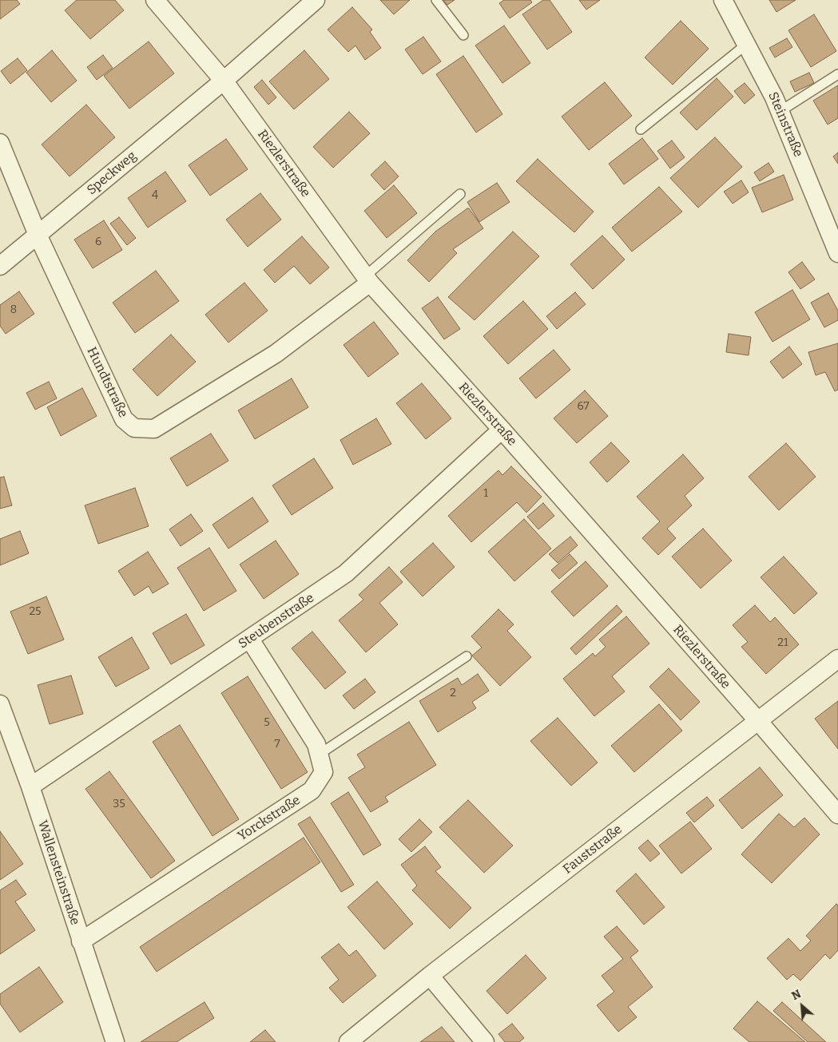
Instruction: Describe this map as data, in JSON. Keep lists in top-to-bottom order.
{
  "streets": {
    "street": [
      "Steinstraße",
      "Riezlerstraße",
      "Speckweg",
      "Hundtstraße",
      "Steubenstraße",
      "Yorckstraße",
      "Fauststraße",
      "Wallensteinstraße"
    ]
  },
  "crossings": [
    ["Riezlerstraße", "Speckweg"],
    ["Riezlerstraße", "Hundtstraße"],
    ["Riezlerstraße", "Steubenstraße"],
    ["Riezlerstraße", "Fauststraße"],
    ["Speckweg", "Hundtstraße"],
    ["Steubenstraße", "Yorckstraße"],
    ["Steubenstraße", "Wallensteinstraße"],
    ["Yorckstraße", "Wallensteinstraße"]
  ],
  "house_numbers": [
    "4",
    "6",
    "8",
    "67",
    "1",
    "25",
    "21",
    "2",
    "5",
    "7",
    "35"
  ],
  "north": "top left"
}
